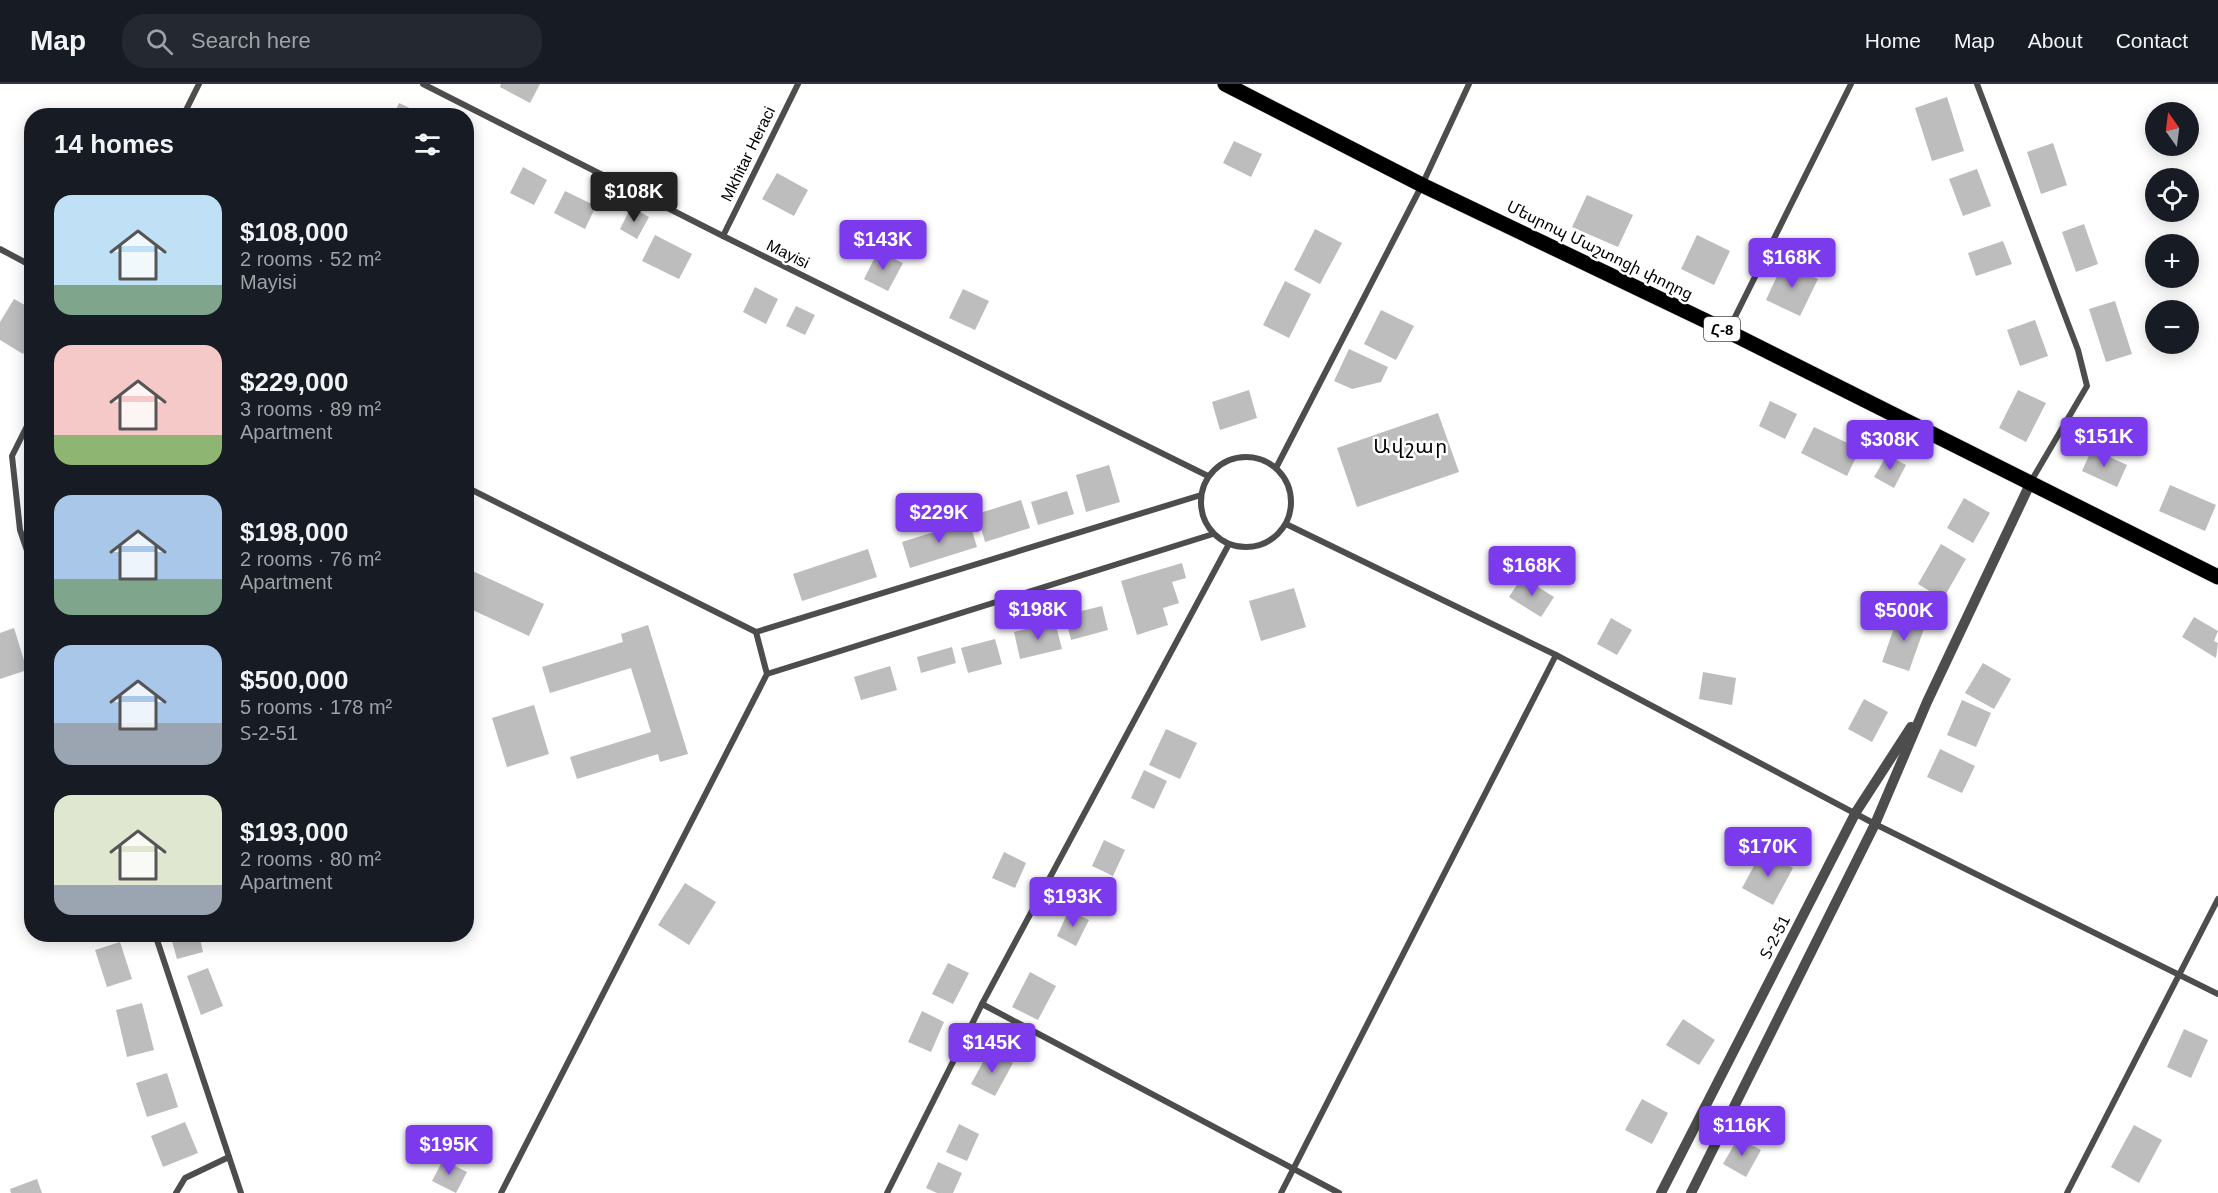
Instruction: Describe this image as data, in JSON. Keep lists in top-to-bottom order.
{
  "streets": {
    "main road": ["Մեսրոպ Մաշտոցի փողոց", "Հ-8"],
    "street": ["Mkhitar Heraci", "Mayisi", "Տ-2-51"]
  },
  "crossings": [
    ["Mkhitar Heraci", "Mayisi"],
    ["Մեսրոպ Մաշտոցի փողոց", "Տ-2-51"]
  ],
  "districts": ["Ավշար"],
  "north": "top",
  "page": {
    "header": "Map",
    "search": "Search here",
    "nav": [
      "Home",
      "Map",
      "About",
      "Contact"
    ],
    "map_buttons": ["+", "−"],
    "heading": "14 homes",
    "price": [
      "$108K",
      "$143K",
      "$168K",
      "$151K",
      "$308K",
      "$229K",
      "$168K",
      "$198K",
      "$500K",
      "$170K",
      "$193K",
      "$145K",
      "$116K",
      "$195K"
    ],
    "list": [
      {
        "name": "$108,000",
        "note": "2 rooms · 52 m² · Mayisi"
      },
      {
        "name": "$229,000",
        "note": "3 rooms · 89 m² · Apartment"
      },
      {
        "name": "$198,000",
        "note": "2 rooms · 76 m² · Apartment"
      },
      {
        "name": "$500,000",
        "note": "5 rooms · 178 m² · Տ-2-51"
      },
      {
        "name": "$193,000",
        "note": "2 rooms · 80 m² · Apartment"
      }
    ]
  }
}
